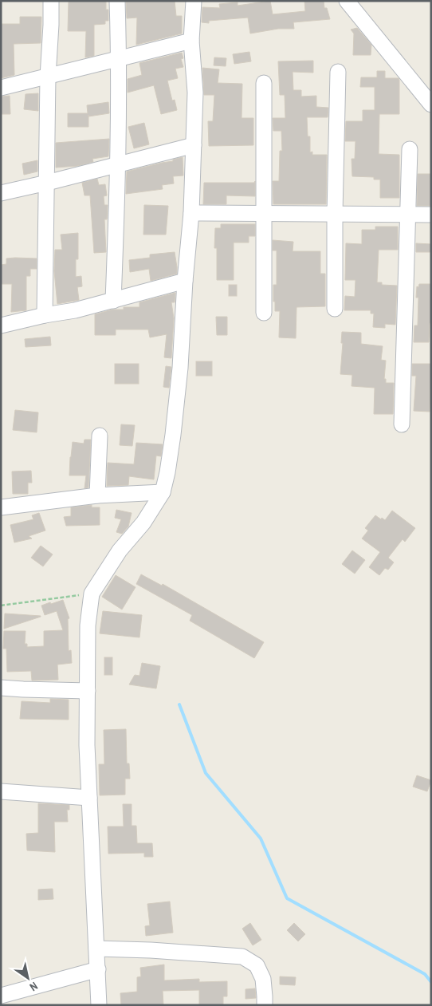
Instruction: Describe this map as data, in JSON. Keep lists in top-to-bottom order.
{
  "north": "bottom right"
}
